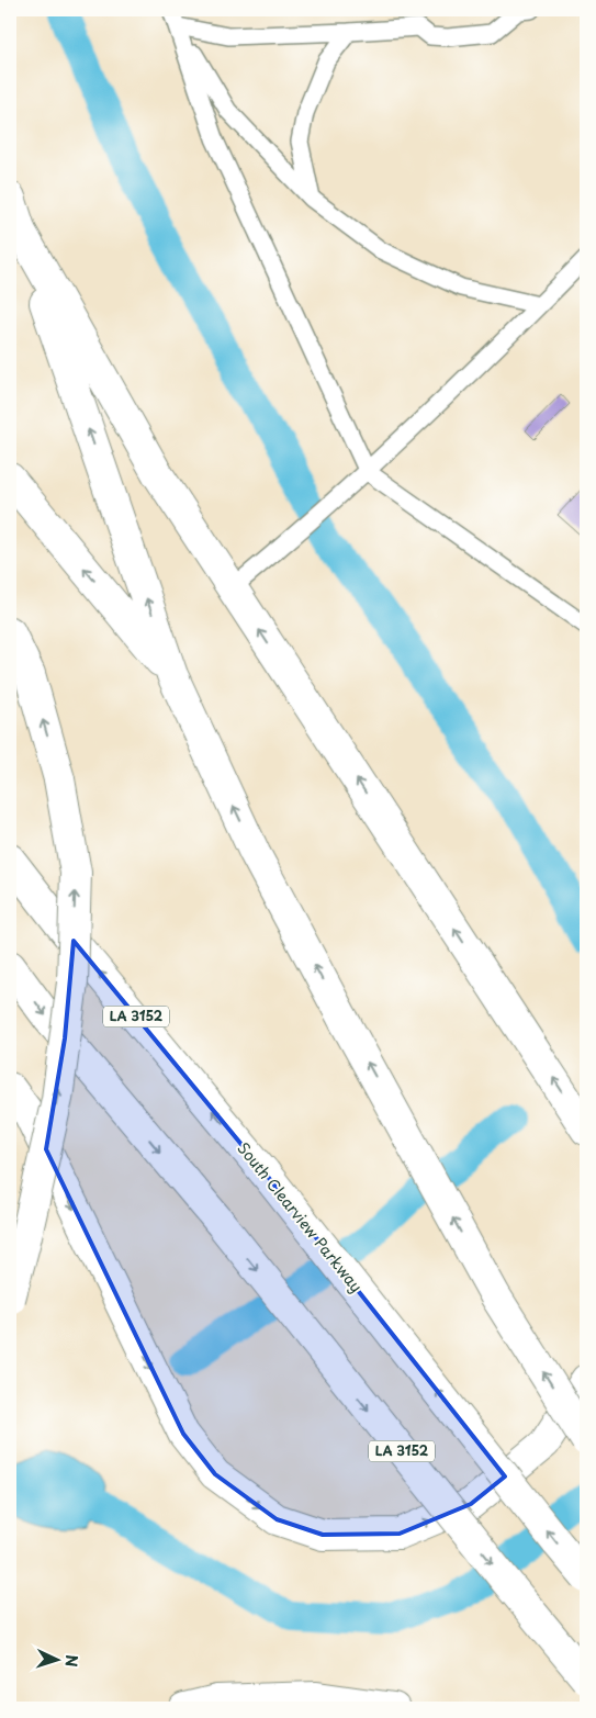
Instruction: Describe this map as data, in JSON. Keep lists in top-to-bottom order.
{
  "streets": {
    "highway": ["LA 3152", "South Clearview Parkway"]
  },
  "north": "right"
}
